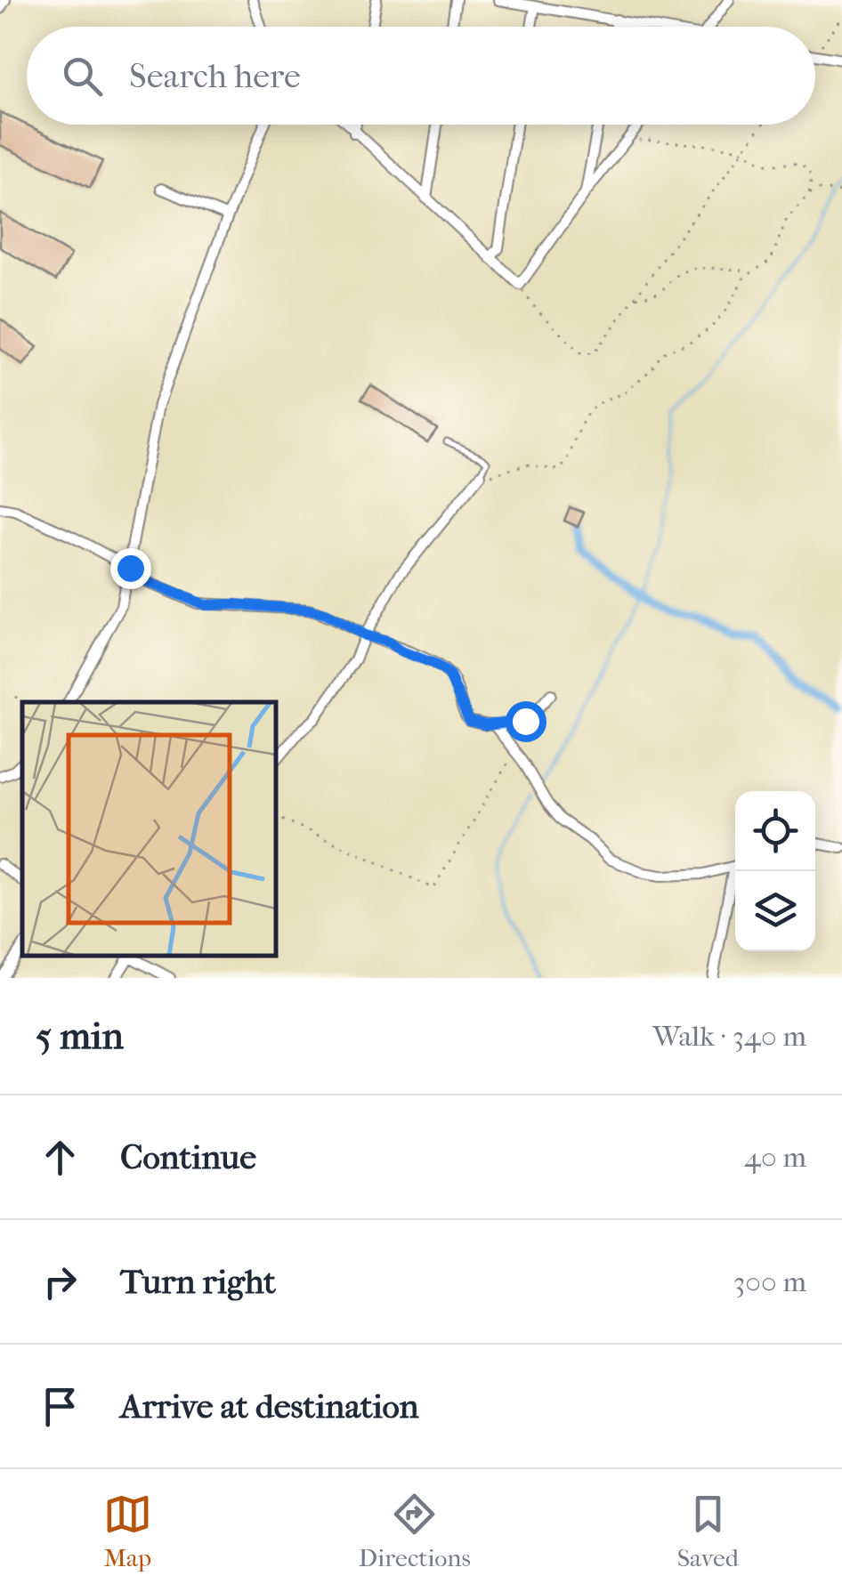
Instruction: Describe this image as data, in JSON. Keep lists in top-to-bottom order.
{
  "page": {
    "search": "Search here",
    "heading": ["5 min", "Walk · 340 m"],
    "list": [
      ["Continue", "40 m"],
      ["Turn right", "300 m"],
      "Arrive at destination"
    ],
    "nav": ["Map", "Directions", "Saved"]
  }
}
